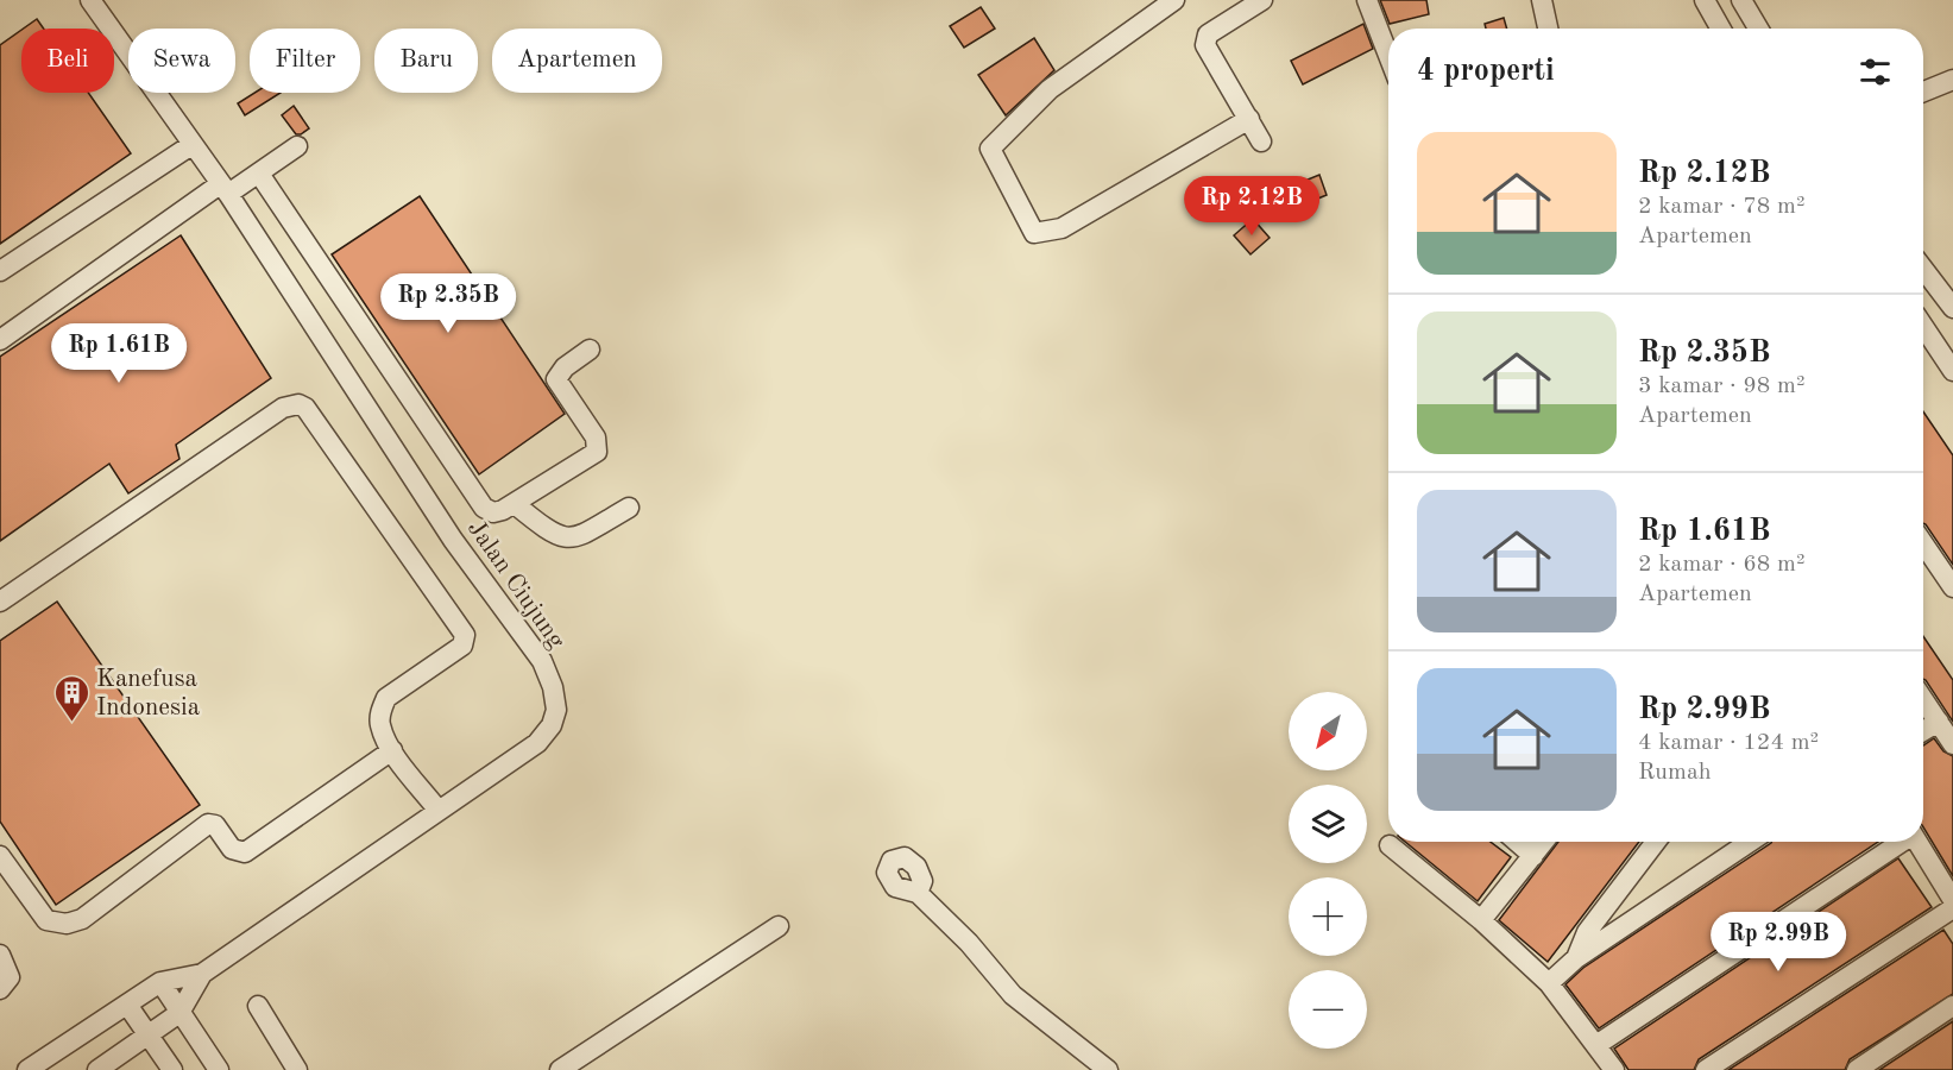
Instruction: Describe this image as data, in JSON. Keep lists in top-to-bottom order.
{
  "streets": {
    "street": ["Jalan Ciujung"]
  },
  "places": {
    "building": ["Kanefusa Indonesia"]
  },
  "north": "bottom left",
  "page": {
    "chip": [
      "Beli",
      "Sewa",
      "Filter",
      "Baru",
      "Apartemen"
    ],
    "heading": "4 properti",
    "list": [
      {
        "name": "Rp 2.12B",
        "note": "2 kamar · 78 m² · Apartemen"
      },
      {
        "name": "Rp 2.35B",
        "note": "3 kamar · 98 m² · Apartemen"
      },
      {
        "name": "Rp 1.61B",
        "note": "2 kamar · 68 m² · Apartemen"
      },
      {
        "name": "Rp 2.99B",
        "note": "4 kamar · 124 m² · Rumah"
      }
    ],
    "price": [
      "Rp 2.12B",
      "Rp 2.35B",
      "Rp 1.61B",
      "Rp 2.99B"
    ],
    "map_buttons": ["+", "−"]
  }
}
